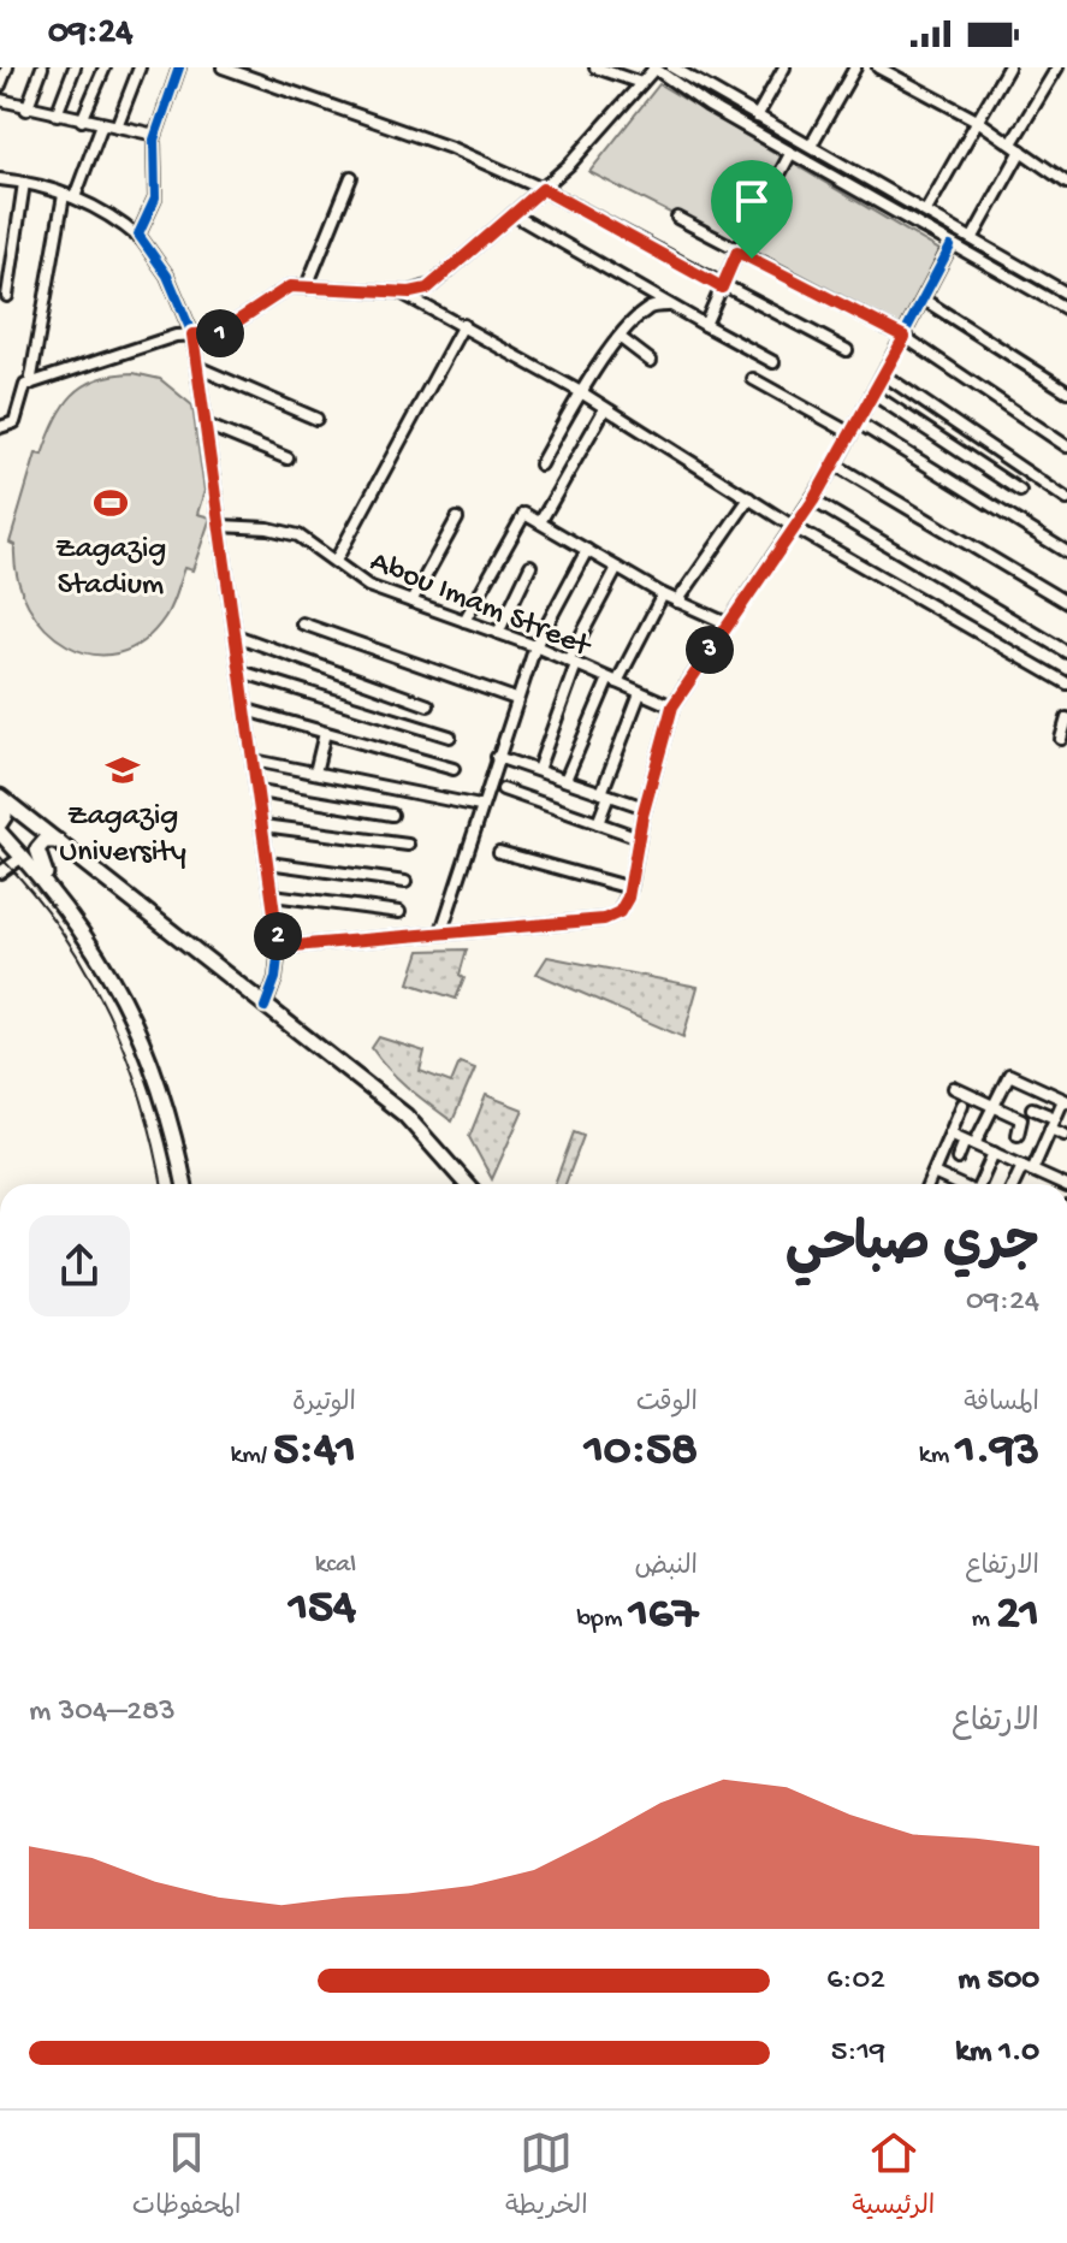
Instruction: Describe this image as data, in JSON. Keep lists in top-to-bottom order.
{
  "streets": {
    "street": ["Abou Imam Street"]
  },
  "places": {
    "sports": ["Zagazig Stadium"],
    "school or university": ["Zagazig University"]
  },
  "page": {
    "status": "09:24",
    "pins": ["1", "3", "2"],
    "heading": ["جري صباحي", "09:24"],
    "stats": [
      ["المسافة", "1.93 km"],
      ["الوقت", "10:58"],
      ["الوتيرة", "5:41 /km"],
      ["الارتفاع", "21 m"],
      ["النبض", "167 bpm"],
      ["kcal", "154"]
    ],
    "chart": ["الارتفاع", "283–304 m"],
    "list": [
      {
        "name": "500 m",
        "note": "6:02"
      },
      {
        "name": "1.0 km",
        "note": "5:19"
      }
    ],
    "tabs": ["الرئيسية", "الخريطة", "المحفوظات"]
  }
}
